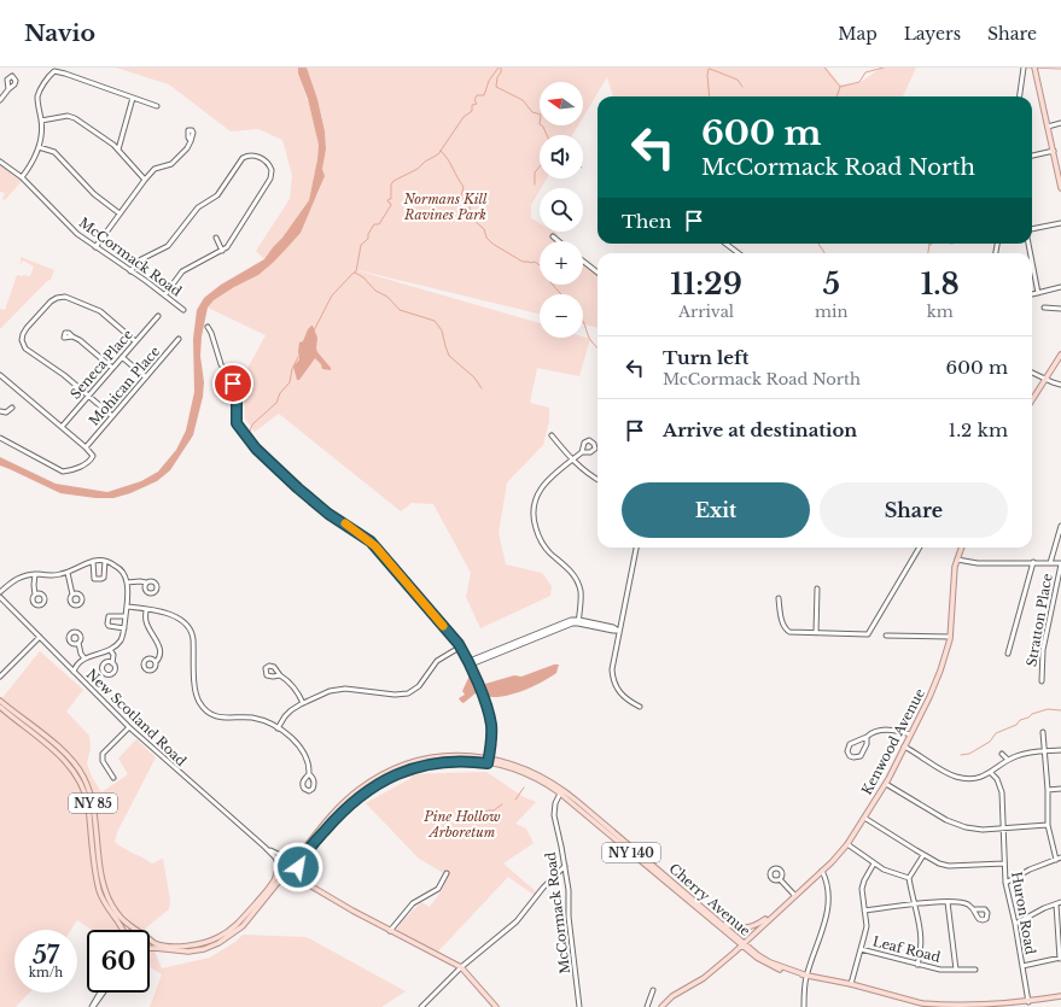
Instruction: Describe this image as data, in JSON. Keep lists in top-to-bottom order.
{
  "streets": {
    "main road": [
      "Kenwood Avenue",
      "NY 85",
      "NY 140",
      "Cherry Avenue"
    ],
    "street": [
      "McCormack Road",
      "Seneca Place",
      "Mohican Place",
      "Stratton Place",
      "New Scotland Road",
      "Huron Road",
      "Leaf Road"
    ]
  },
  "crossings": [
    ["McCormack Road", "Cherry Avenue"],
    ["New Scotland Road", "NY 85"],
    ["New Scotland Road", "Cherry Avenue"],
    ["Kenwood Avenue", "NY 140"],
    ["Kenwood Avenue", "Cherry Avenue"],
    ["NY 85", "Cherry Avenue"],
    ["NY 140", "Cherry Avenue"],
    ["Cherry Avenue", "Huron Road"]
  ],
  "parks": ["Normans Kill Ravines Park", "Pine Hollow Arboretum"],
  "north": "left",
  "page": {
    "header": "Navio",
    "nav": ["Map", "Layers", "Share"],
    "map_buttons": ["+", "−"],
    "turn": ["600 m", "McCormack Road North"],
    "then": "Then",
    "eta": [
      "11:29",
      "Arrival",
      "5",
      "min",
      "1.8",
      "km"
    ],
    "list": [
      {
        "name": "Turn left",
        "note": "McCormack Road North",
        "value": "600 m"
      },
      {
        "name": "Arrive at destination",
        "value": "1.2 km"
      }
    ],
    "buttons": ["Exit", "Share"],
    "speed": "57 km/h",
    "limit": "60"
  }
}
